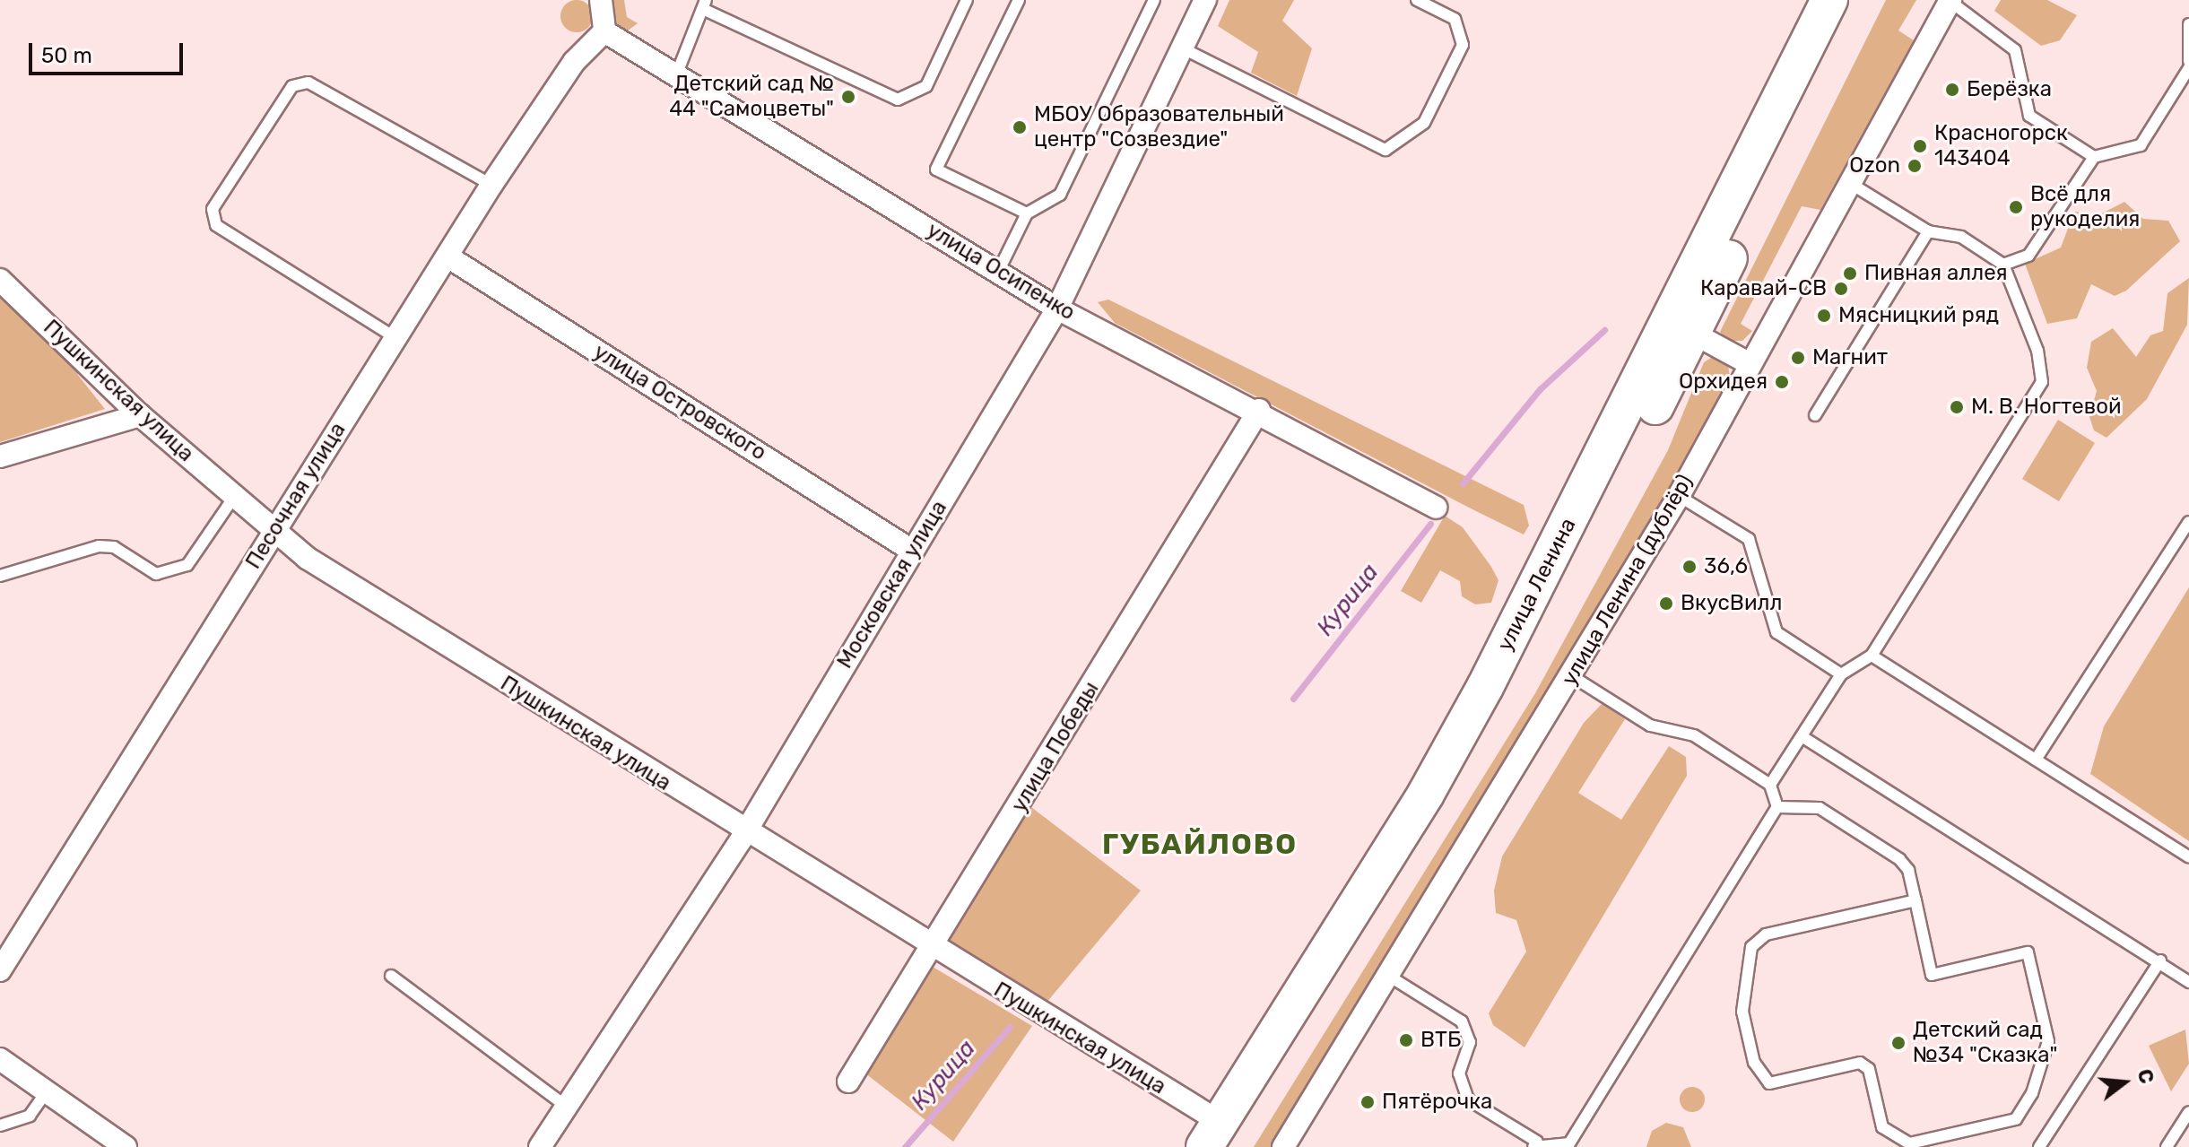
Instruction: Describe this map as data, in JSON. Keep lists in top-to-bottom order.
{
  "streets": {
    "main road": ["улица Ленина"],
    "street": [
      "улица Осипенко",
      "Пушкинская улица",
      "улица Островского",
      "Песочная улица",
      "улица Ленина (дублёр)",
      "Московская улица",
      "улица Победы"
    ]
  },
  "crossings": [
    ["улица Осипенко", "Песочная улица"],
    ["улица Осипенко", "Московская улица"],
    ["улица Осипенко", "улица Победы"],
    ["Пушкинская улица", "Песочная улица"],
    ["Пушкинская улица", "Московская улица"],
    ["Пушкинская улица", "улица Ленина"],
    ["Пушкинская улица", "улица Победы"],
    ["улица Островского", "Песочная улица"],
    ["улица Островского", "Московская улица"]
  ],
  "districts": ["ГУБАЙЛОВО"],
  "water": ["Курица"],
  "places": [
    "Берёзка",
    "Детский сад № 44 \"Самоцветы\"",
    "МБОУ Образовательный центр \"Созвездие\"",
    "Красногорск 143404",
    "Ozon",
    "Всё для рукоделия",
    "Пивная аллея",
    "Каравай-СВ",
    "Мясницкий ряд",
    "Магнит",
    "Орхидея",
    "М. В. Ногтевой",
    "36,6",
    "ВкусВилл",
    "ВТБ",
    "Детский сад №34 \"Сказка\"",
    "Пятёрочка"
  ],
  "scale_bar": "50 m",
  "north": "right"
}
